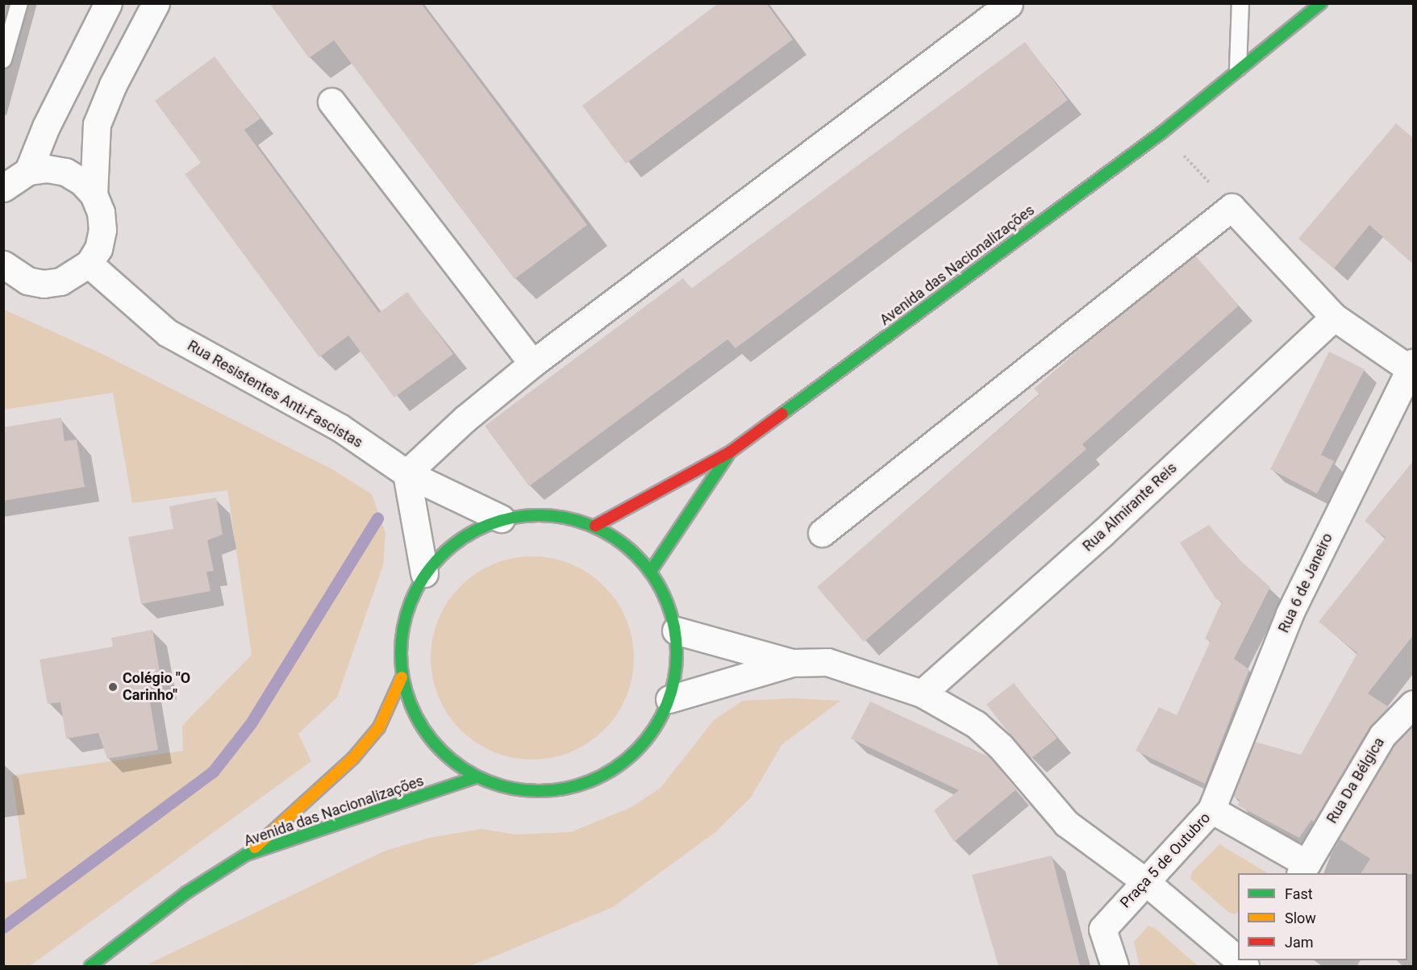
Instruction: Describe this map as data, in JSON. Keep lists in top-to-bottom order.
{
  "streets": {
    "street": [
      "Avenida das Nacionalizações",
      "Rua Resistentes Anti-Fascistas",
      "Rua Almirante Reis",
      "Rua 6 de Janeiro",
      "Rua Da Bélgica",
      "Praça 5 de Outubro"
    ]
  },
  "crossings": [
    ["Rua 6 de Janeiro", "Praça 5 de Outubro"],
    ["Rua Da Bélgica", "Praça 5 de Outubro"]
  ],
  "places": ["Colégio \"O Carinho\""],
  "legend": ["Fast", "Slow", "Jam"]
}
